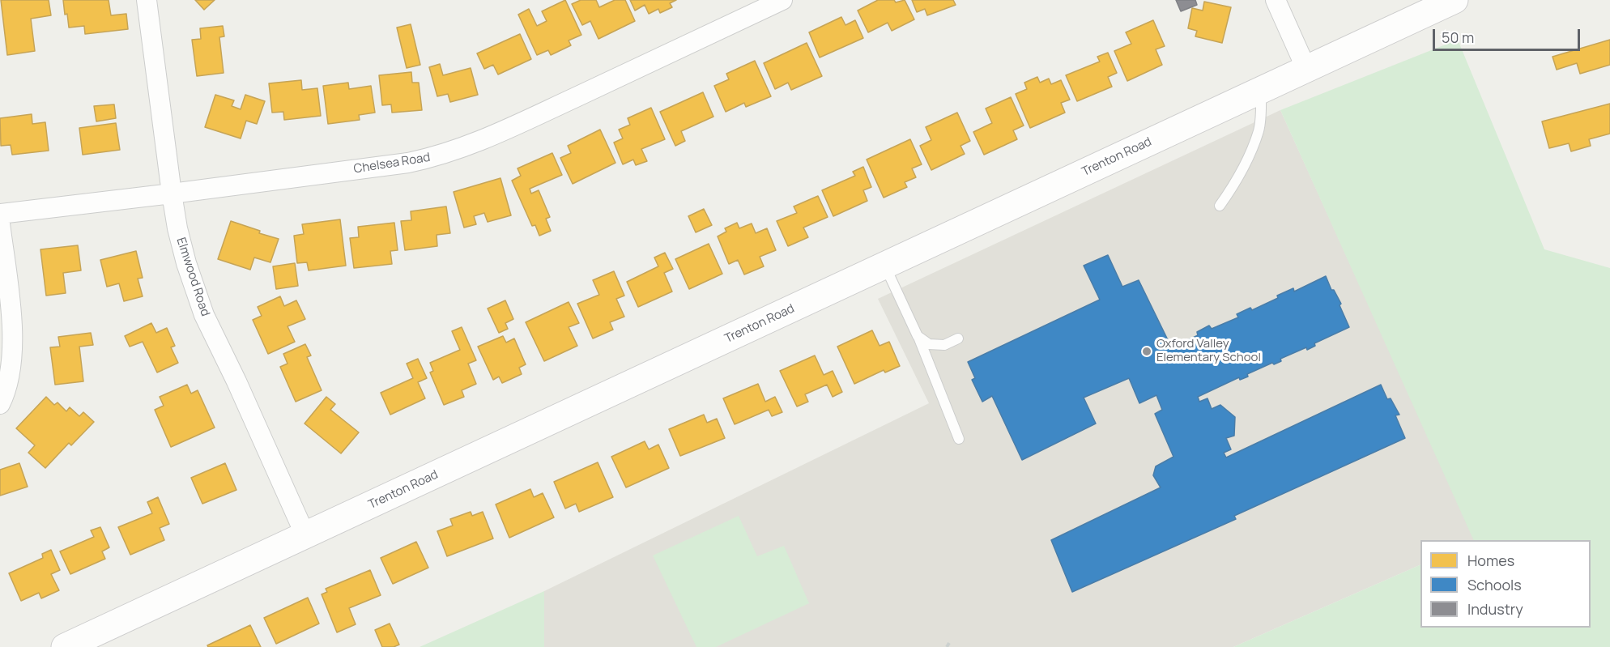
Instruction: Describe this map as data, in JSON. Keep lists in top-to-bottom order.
{
  "streets": {
    "main road": ["Trenton Road"],
    "street": ["Chelsea Road", "Elmwood Road"]
  },
  "crossings": [
    ["Trenton Road", "Elmwood Road"],
    ["Chelsea Road", "Elmwood Road"]
  ],
  "places": ["Oxford Valley Elementary School"],
  "legend": ["Homes", "Schools", "Industry"],
  "scale_bar": "50 m"
}
